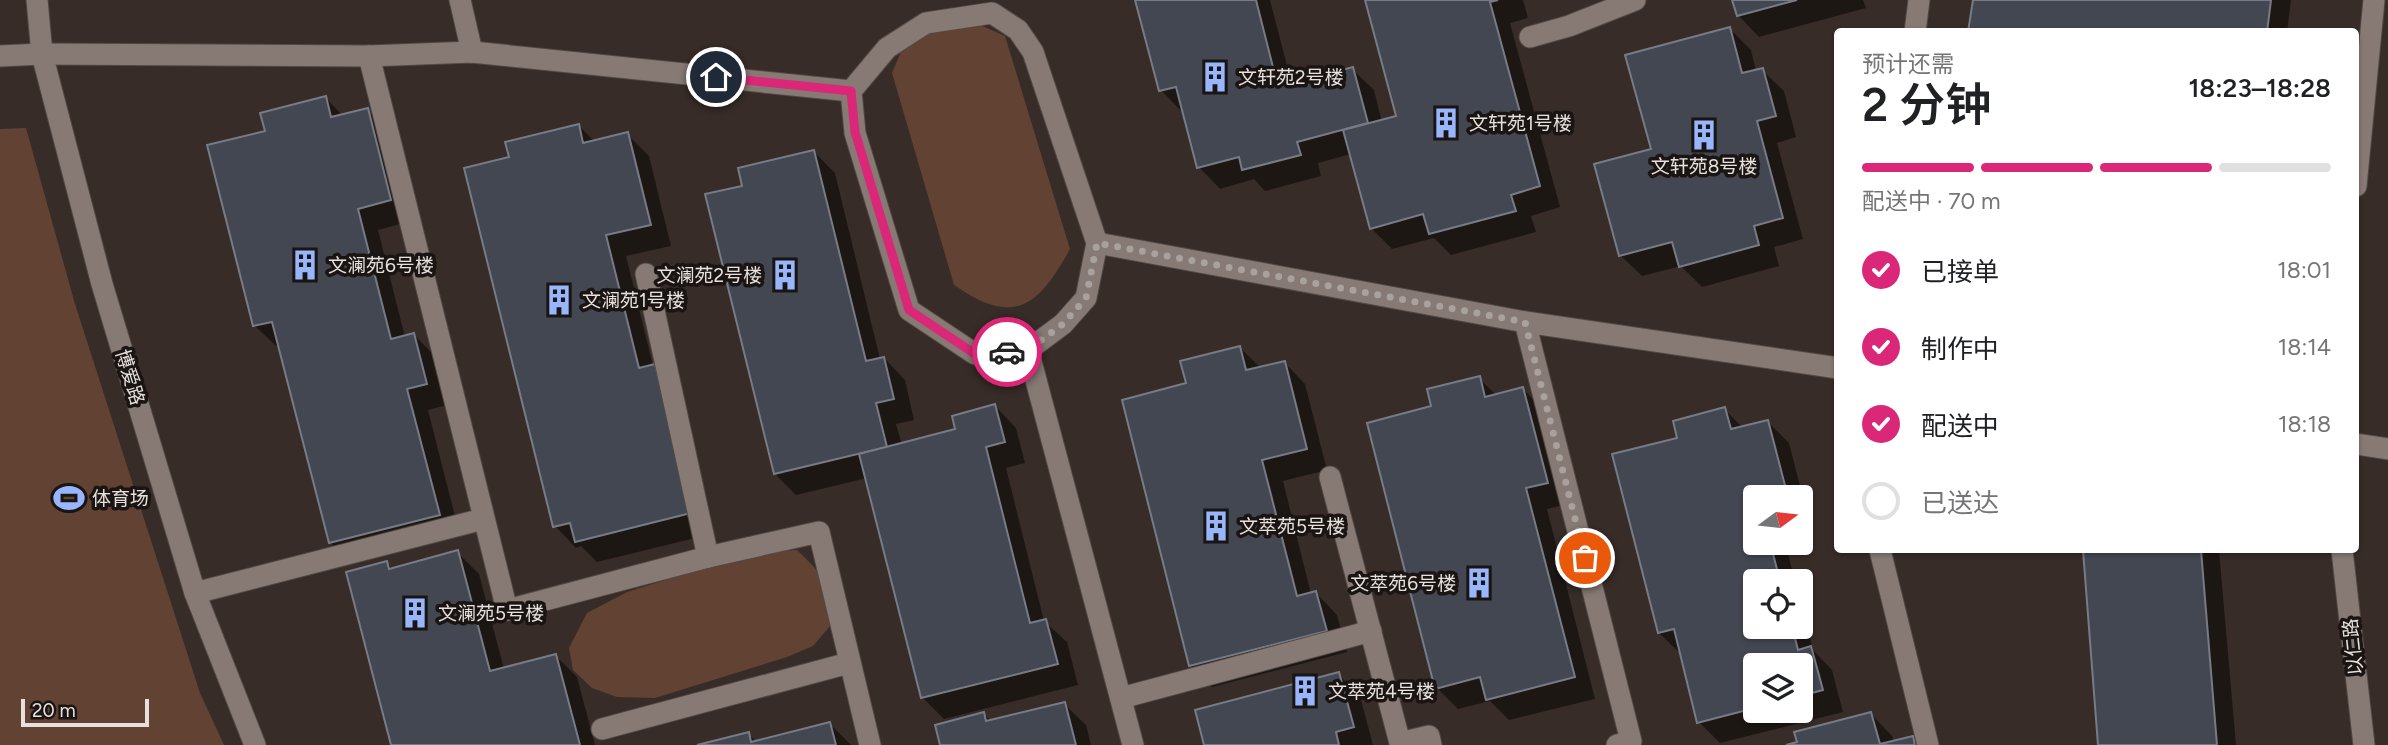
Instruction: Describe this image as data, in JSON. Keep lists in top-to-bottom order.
{
  "streets": {
    "street": ["博爱路", "以仁路"]
  },
  "places": {
    "building": [
      "文轩苑2号楼",
      "文轩苑1号楼",
      "文轩苑8号楼",
      "文澜苑6号楼",
      "文澜苑2号楼",
      "文澜苑1号楼",
      "文萃苑5号楼",
      "文萃苑6号楼",
      "文澜苑5号楼",
      "文萃苑4号楼"
    ],
    "sports": ["体育场"]
  },
  "scale_bar": "20 m",
  "north": "right",
  "page": {
    "heading": ["2 分钟", "预计还需", "18:23–18:28"],
    "bar": "配送中 · 70 m",
    "list": [
      ["已接单", "18:01"],
      ["制作中", "18:14"],
      ["配送中", "18:18"],
      "已送达"
    ],
    "scale": "20 m"
  }
}
